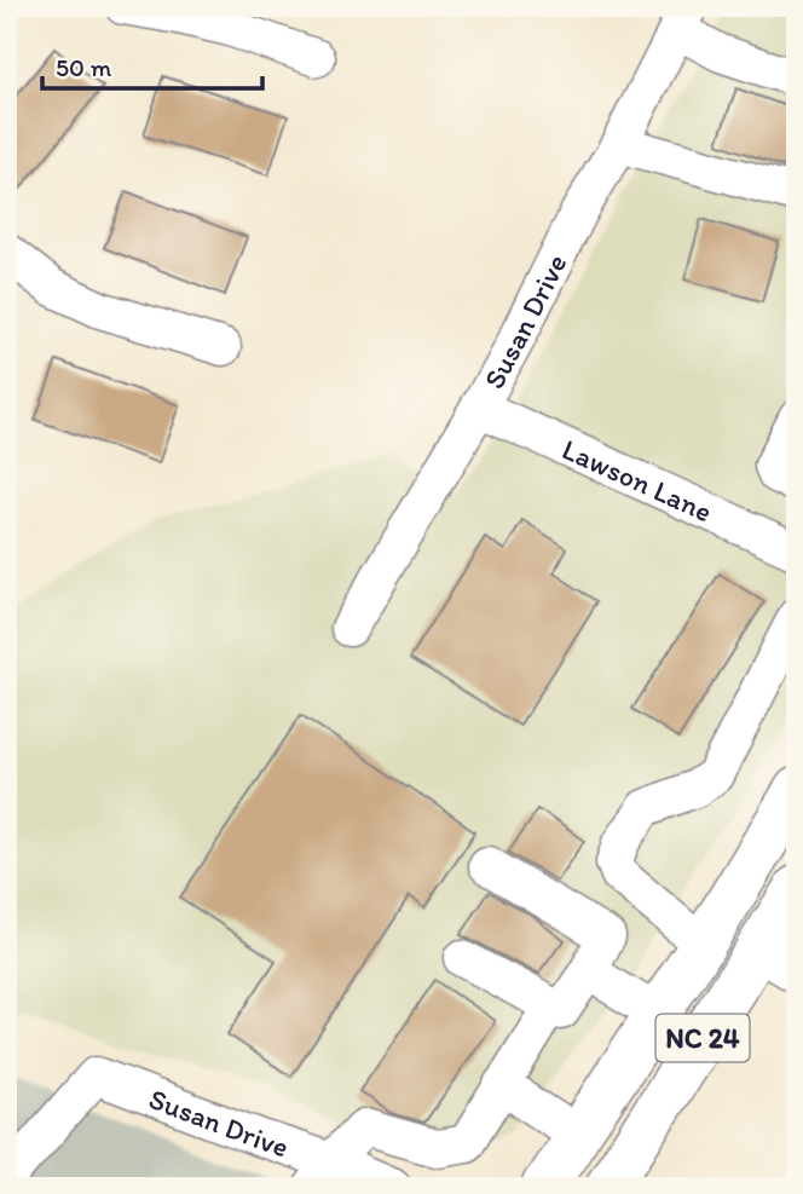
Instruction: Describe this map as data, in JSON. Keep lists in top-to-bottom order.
{
  "streets": {
    "main road": ["NC 24"],
    "street": ["Susan Drive", "Lawson Lane"]
  },
  "crossings": [
    ["Susan Drive", "Lawson Lane"]
  ],
  "scale_bar": "50 m"
}
